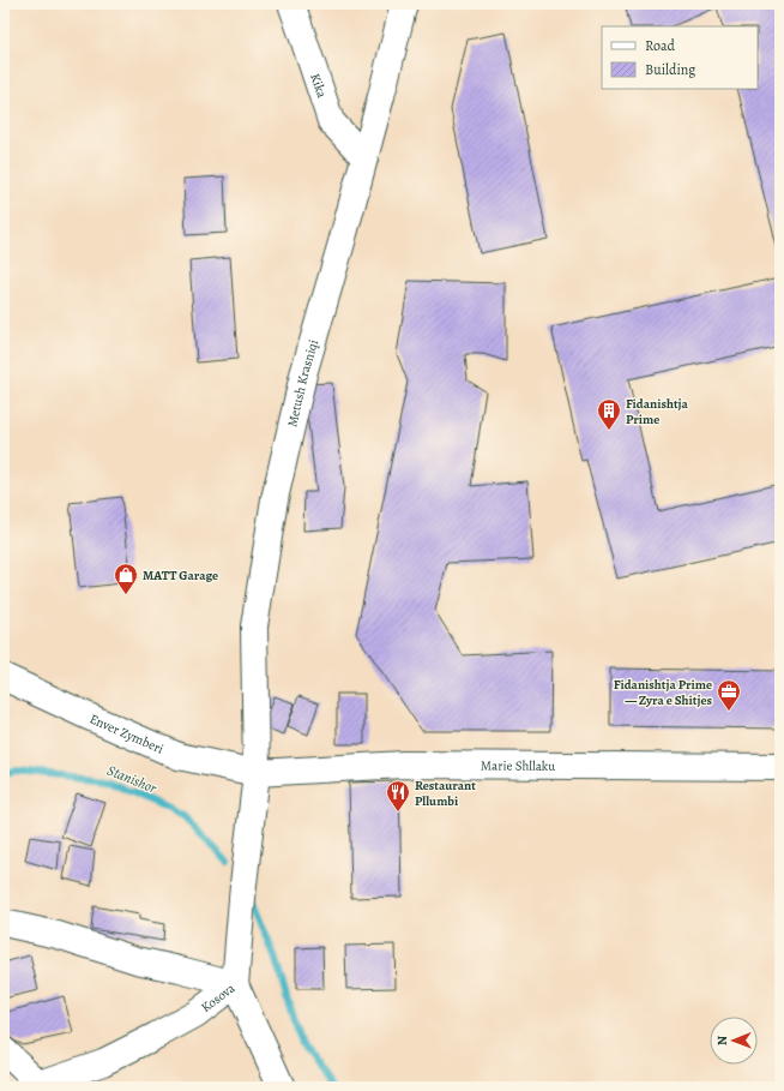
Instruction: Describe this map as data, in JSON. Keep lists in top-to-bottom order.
{
  "streets": {
    "street": [
      "Kika",
      "Metush Krasniqi",
      "Enver Zymberi",
      "Marie Shllaku",
      "Kosova"
    ]
  },
  "crossings": [
    ["Kika", "Metush Krasniqi"],
    ["Metush Krasniqi", "Enver Zymberi"],
    ["Metush Krasniqi", "Marie Shllaku"],
    ["Metush Krasniqi", "Kosova"],
    ["Enver Zymberi", "Marie Shllaku"],
    ["Enver Zymberi", "Kosova"],
    ["Marie Shllaku", "Kosova"]
  ],
  "water": ["Stanishor"],
  "places": {
    "building": ["Fidanishtja Prime"],
    "shop": ["MATT Garage"],
    "office": ["Fidanishtja Prime — Zyra e Shitjes"],
    "restaurant": ["Restaurant Pllumbi"]
  },
  "legend": ["Road", "Building"],
  "north": "left"
}
